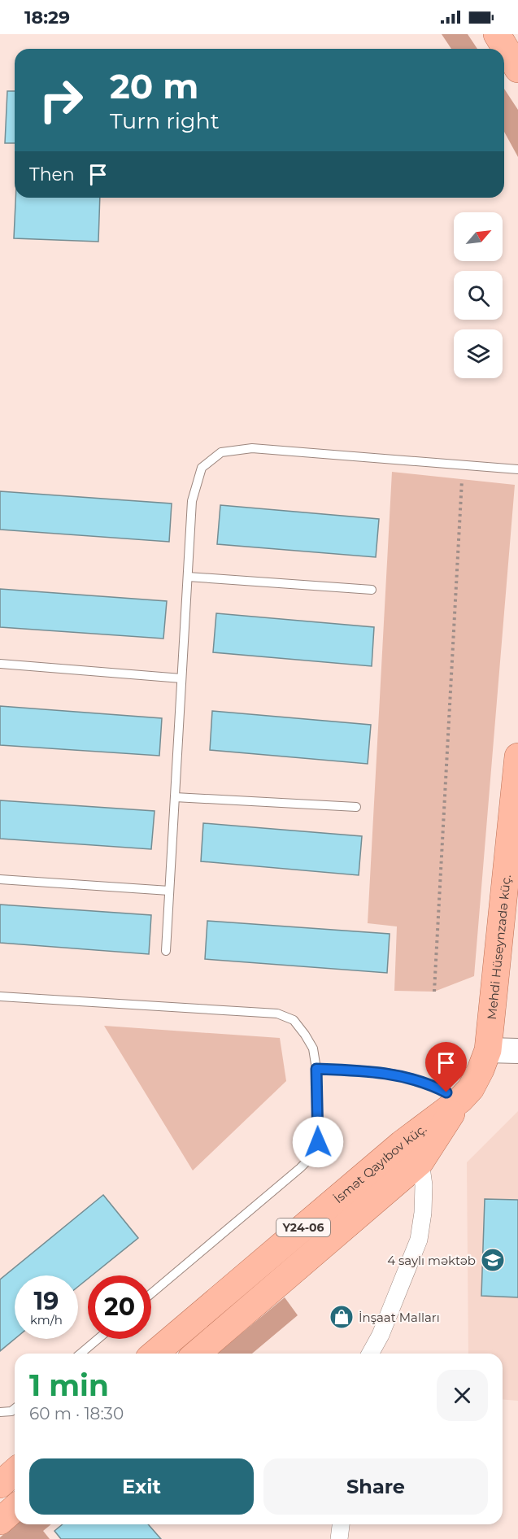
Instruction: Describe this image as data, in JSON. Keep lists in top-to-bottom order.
{
  "streets": {
    "main road": ["Mehdi Hüseynzadə küç.", "İsmət Qayıbov küç.", "Y24-06"]
  },
  "crossings": [
    ["Mehdi Hüseynzadə küç.", "İsmət Qayıbov küç."]
  ],
  "places": {
    "school or university": ["4 saylı məktəb"],
    "shop": ["İnşaat Malları"]
  },
  "north": "top right",
  "page": {
    "status": "18:29",
    "turn": ["20 m", "Turn right"],
    "then": "Then",
    "speed": "19 km/h",
    "limit": "20",
    "heading": ["1 min", "60 m · 18:30"],
    "buttons": ["Exit", "Share"]
  }
}
